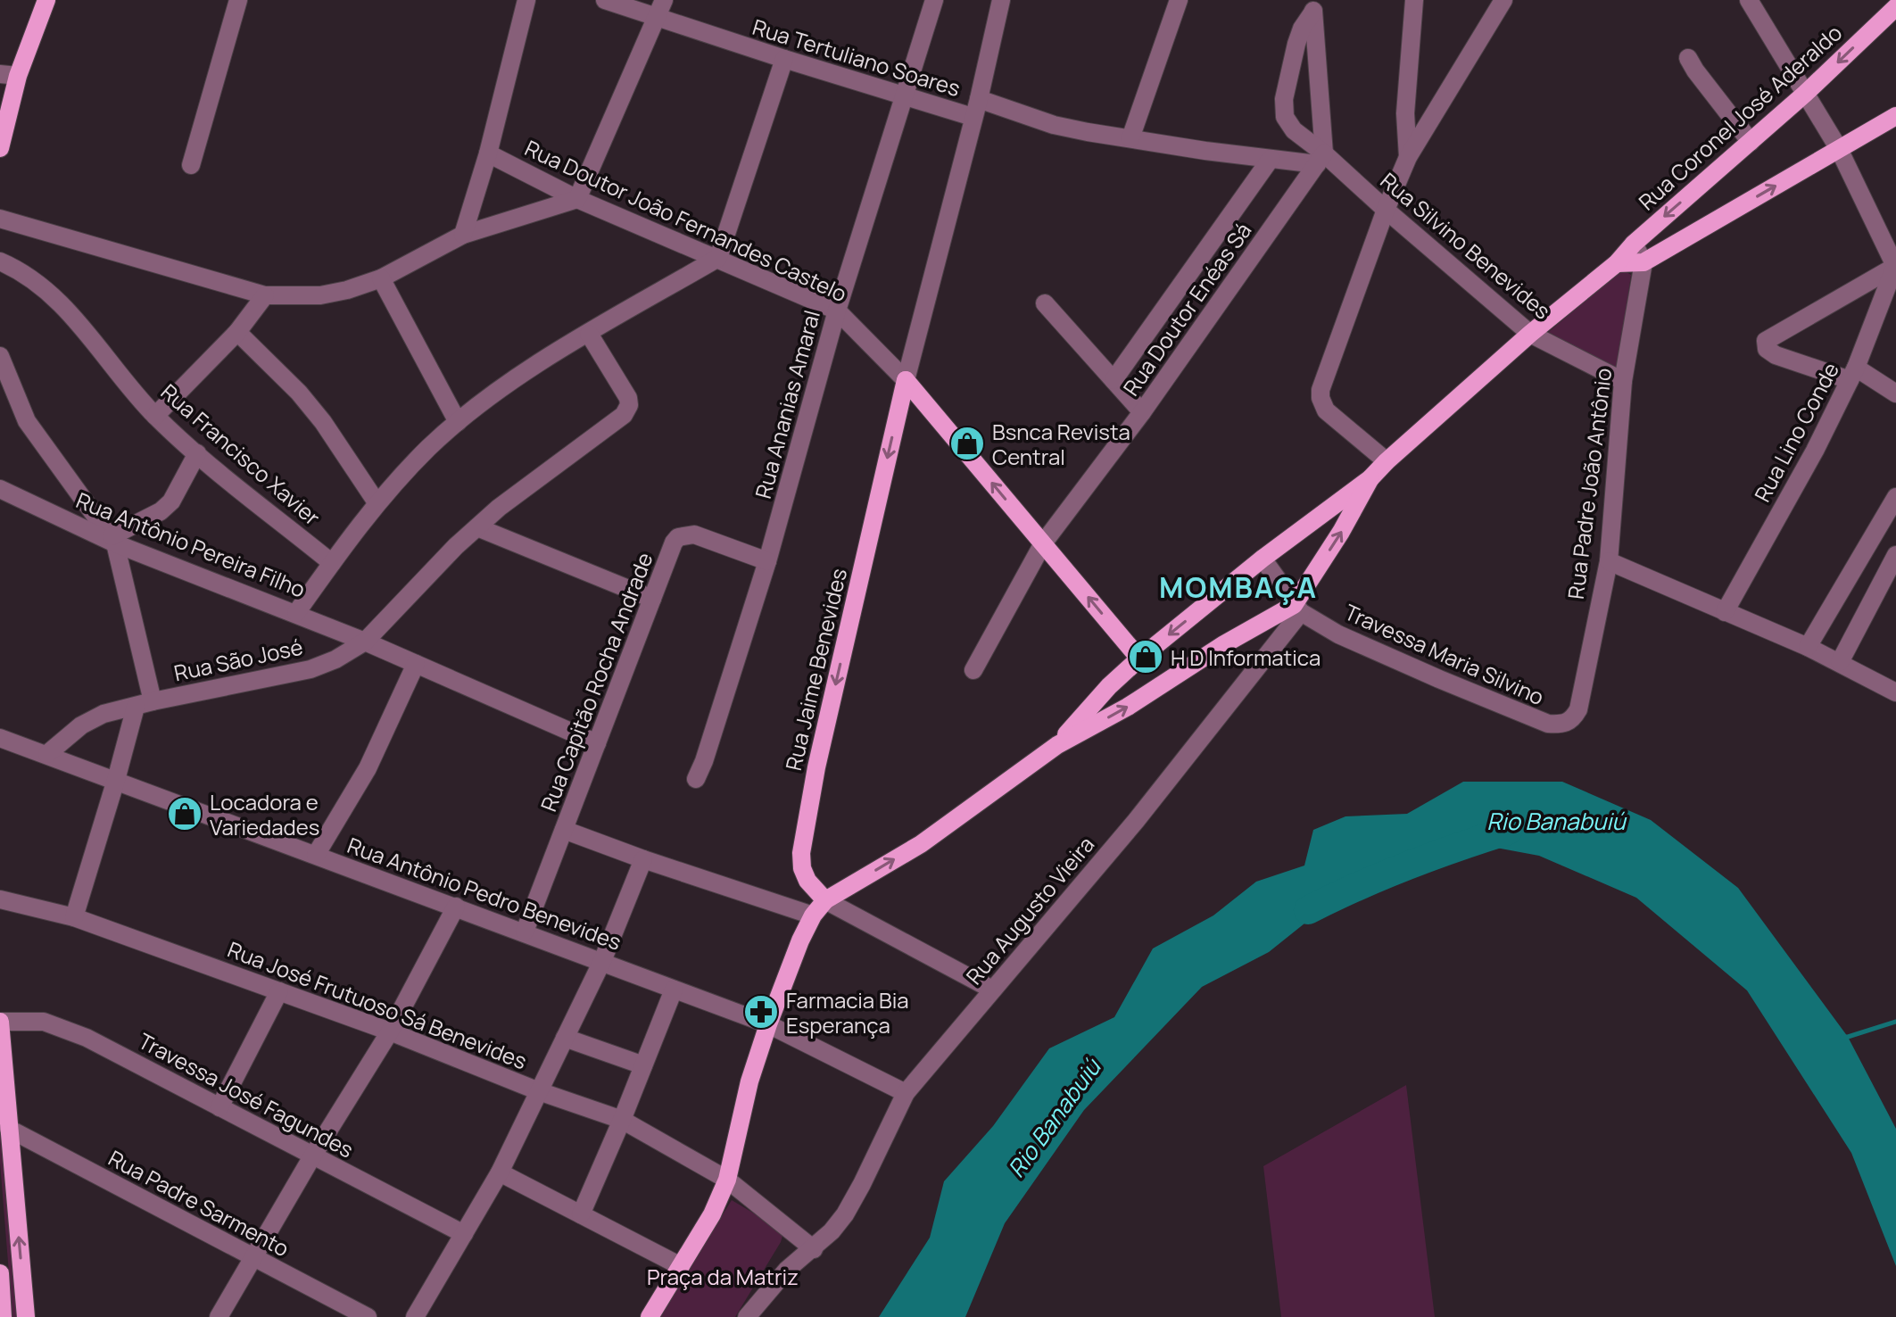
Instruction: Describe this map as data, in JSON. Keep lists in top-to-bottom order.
{
  "streets": {
    "main road": ["Rua Coronel José Aderaldo", "Rua Doutor João Fernandes Castelo", "Rua Jaime Benevides"],
    "street": [
      "Rua Tertuliano Soares",
      "Rua Silvino Benevides",
      "Rua Doutor Enéas Sá",
      "Rua Ananias Amaral",
      "Rua Lino Conde",
      "Rua Francisco Xavier",
      "Rua Padre João Antônio",
      "Rua Antônio Pereira Filho",
      "Travessa Maria Silvino",
      "Rua São José",
      "Rua Capitão Rocha Andrade",
      "Rua Antônio Pedro Benevides",
      "Rua Augusto Vieira",
      "Rua José Frutuoso Sá Benevides",
      "Travessa José Fagundes",
      "Rua Padre Sarmento"
    ]
  },
  "crossings": [
    ["Rua Tertuliano Soares", "Rua Ananias Amaral"],
    ["Rua Tertuliano Soares", "Rua Jaime Benevides"],
    ["Rua Coronel José Aderaldo", "Rua Doutor João Fernandes Castelo"],
    ["Rua Coronel José Aderaldo", "Rua Silvino Benevides"],
    ["Rua Coronel José Aderaldo", "Travessa Maria Silvino"],
    ["Rua Coronel José Aderaldo", "Rua Jaime Benevides"],
    ["Rua Coronel José Aderaldo", "Rua Augusto Vieira"],
    ["Rua Doutor João Fernandes Castelo", "Rua Doutor Enéas Sá"],
    ["Rua Doutor João Fernandes Castelo", "Rua Ananias Amaral"],
    ["Rua Doutor João Fernandes Castelo", "Rua Jaime Benevides"],
    ["Rua Silvino Benevides", "Rua Doutor Enéas Sá"],
    ["Rua Silvino Benevides", "Rua Padre João Antônio"],
    ["Rua Ananias Amaral", "Rua Capitão Rocha Andrade"],
    ["Rua Padre João Antônio", "Travessa Maria Silvino"],
    ["Rua Antônio Pereira Filho", "Rua São José"],
    ["Travessa Maria Silvino", "Rua Augusto Vieira"],
    ["Rua São José", "Rua Antônio Pedro Benevides"],
    ["Rua Capitão Rocha Andrade", "Rua Antônio Pedro Benevides"],
    ["Rua Antônio Pedro Benevides", "Rua Augusto Vieira"],
    ["Rua Augusto Vieira", "Rua José Frutuoso Sá Benevides"]
  ],
  "one_way": ["Rua Jaime Benevides"],
  "districts": ["MOMBAÇA"],
  "water": ["Rio Banabuiú"],
  "parks": ["Praça da Matriz"],
  "places": {
    "shop": ["Bsnca Revista Central", "H D Informatica", "Locadora e Variedades"],
    "pharmacy": ["Farmacia Bia Esperança"]
  }
}
